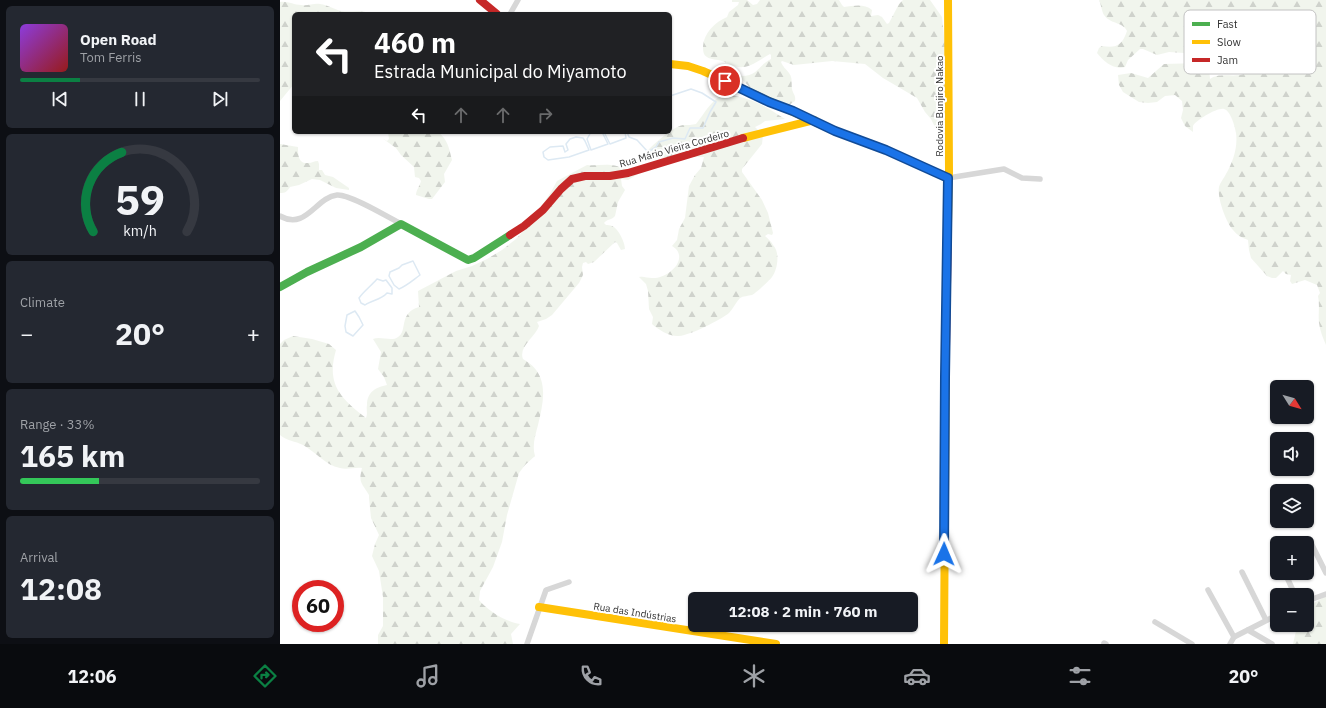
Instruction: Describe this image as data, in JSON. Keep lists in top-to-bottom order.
{
  "streets": {
    "street": ["Rodovia Bunjiro Nakao", "Rua Mário Vieira Cordeiro", "Rua das Indústrias"]
  },
  "legend": ["Fast", "Slow", "Jam"],
  "north": "bottom right",
  "page": {
    "turn": ["460 m", "Estrada Municipal do Miyamoto"],
    "song": ["Open Road", "Tom Ferris"],
    "tile": [
      "Climate",
      ["Range · 33%", "165 km"],
      ["Arrival", "12:08"]
    ],
    "heat": ["−", "20°", "+"],
    "map_buttons": ["+", "−"],
    "limit": "60",
    "trip": "12:08 · 2 min · 760 m",
    "tabs": ["12:06", "20°"],
    "gauge": ["59", "km/h"]
  }
}
